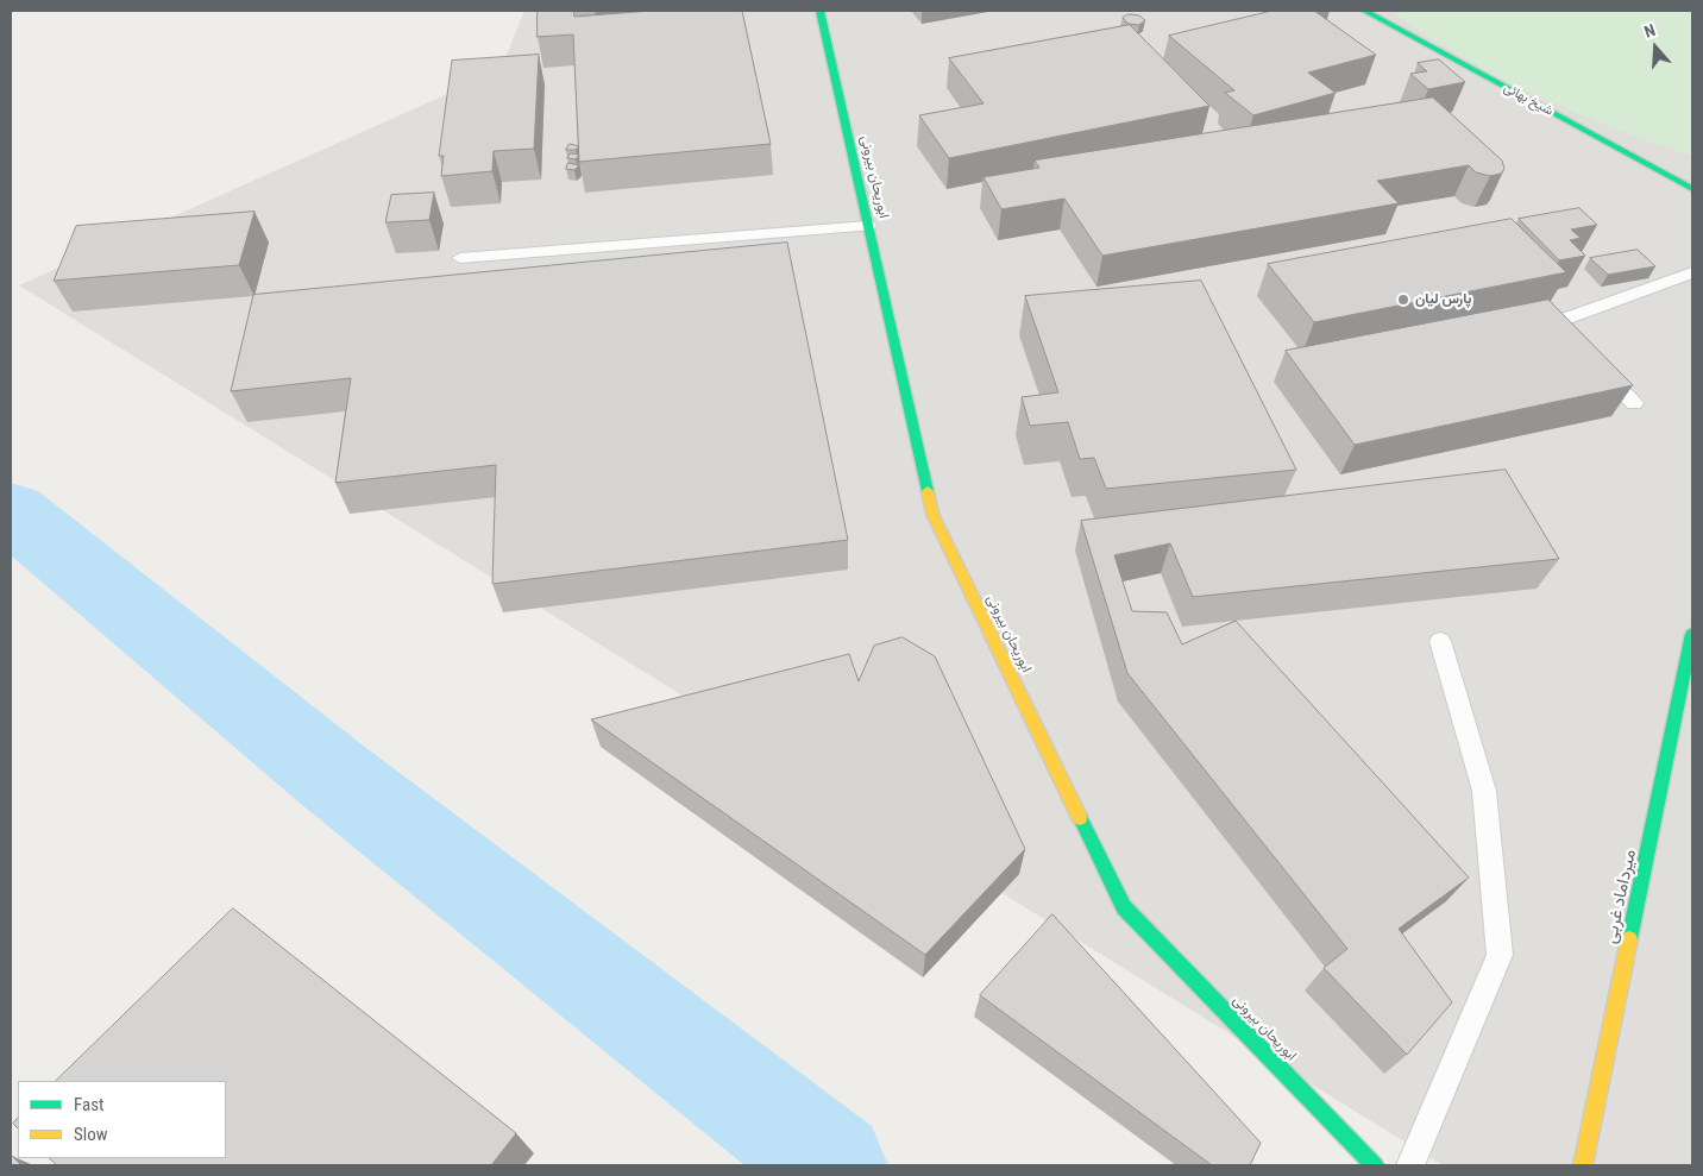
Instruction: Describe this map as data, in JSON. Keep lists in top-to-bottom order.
{
  "streets": {
    "street": ["شیخ بهائی", "ابوریحان بیرونی", "میرداماد غربی"]
  },
  "places": ["پارس لیان"],
  "legend": ["Fast", "Slow"],
  "north": "top"
}
